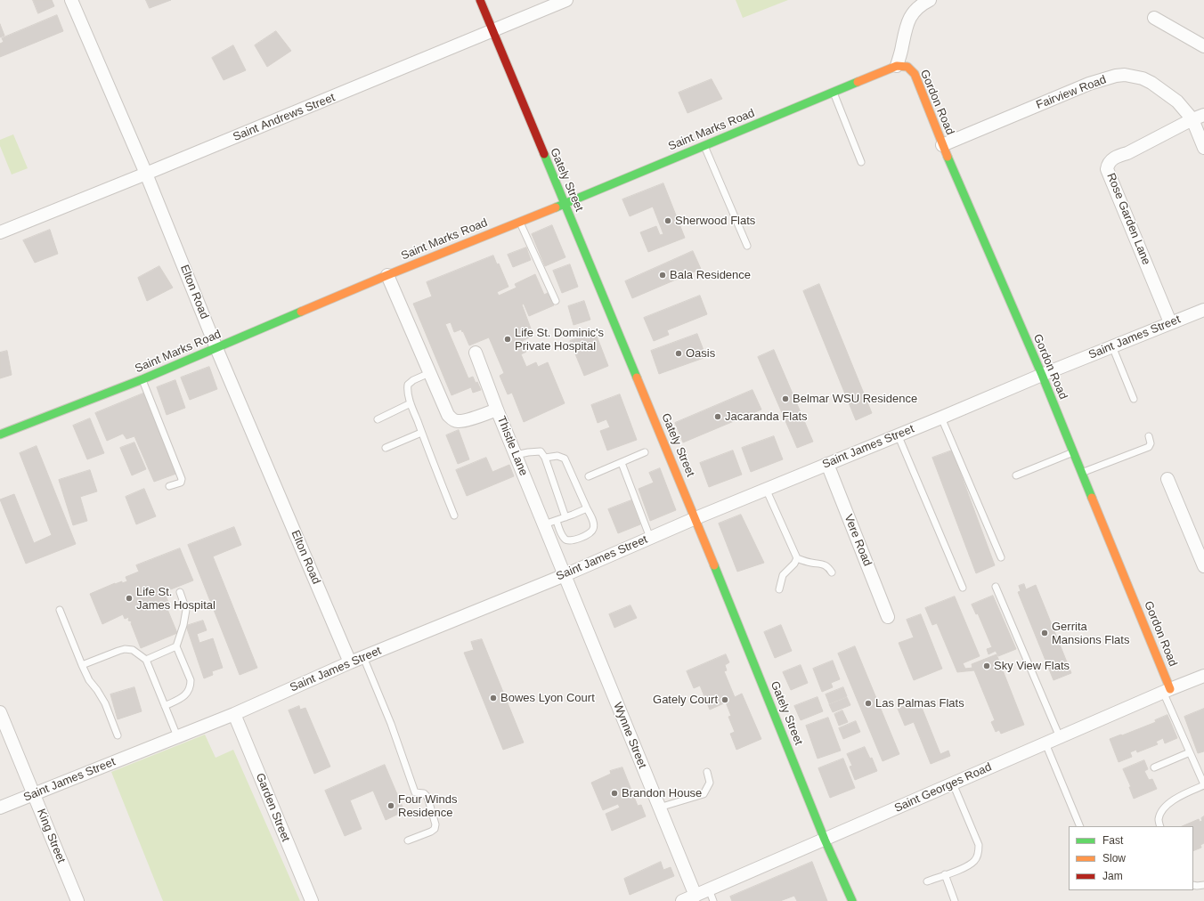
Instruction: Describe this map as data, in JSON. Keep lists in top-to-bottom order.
{
  "streets": {
    "street": [
      "Fairview Road",
      "Gordon Road",
      "Saint Andrews Street",
      "Saint Marks Road",
      "Gately Street",
      "Rose Garden Lane",
      "Elton Road",
      "Saint James Street",
      "Thistle Lane",
      "Vere Road",
      "Wynne Street",
      "Saint Georges Road",
      "Garden Street",
      "King Street"
    ]
  },
  "crossings": [
    ["Fairview Road", "Gordon Road"],
    ["Fairview Road", "Rose Garden Lane"],
    ["Gordon Road", "Saint Marks Road"],
    ["Gordon Road", "Saint James Street"],
    ["Gordon Road", "Saint Georges Road"],
    ["Saint Andrews Street", "Gately Street"],
    ["Saint Andrews Street", "Elton Road"],
    ["Saint Marks Road", "Gately Street"],
    ["Saint Marks Road", "Elton Road"],
    ["Saint Marks Road", "Thistle Lane"],
    ["Gately Street", "Saint James Street"],
    ["Gately Street", "Saint Georges Road"],
    ["Rose Garden Lane", "Saint James Street"],
    ["Elton Road", "Saint James Street"],
    ["Saint James Street", "Thistle Lane"],
    ["Saint James Street", "Vere Road"],
    ["Saint James Street", "Wynne Street"],
    ["Saint James Street", "Garden Street"],
    ["Saint James Street", "King Street"],
    ["Thistle Lane", "Wynne Street"],
    ["Wynne Street", "Saint Georges Road"]
  ],
  "places": [
    "Sherwood Flats",
    "Bala Residence",
    "Life St. Dominic's Private Hospital",
    "Oasis",
    "Belmar WSU Residence",
    "Jacaranda Flats",
    "Life St. James Hospital",
    "Gerrita Mansions Flats",
    "Sky View Flats",
    "Bowes Lyon Court",
    "Gately Court",
    "Las Palmas Flats",
    "Brandon House",
    "Four Winds Residence"
  ],
  "legend": ["Fast", "Slow", "Jam"]
}
